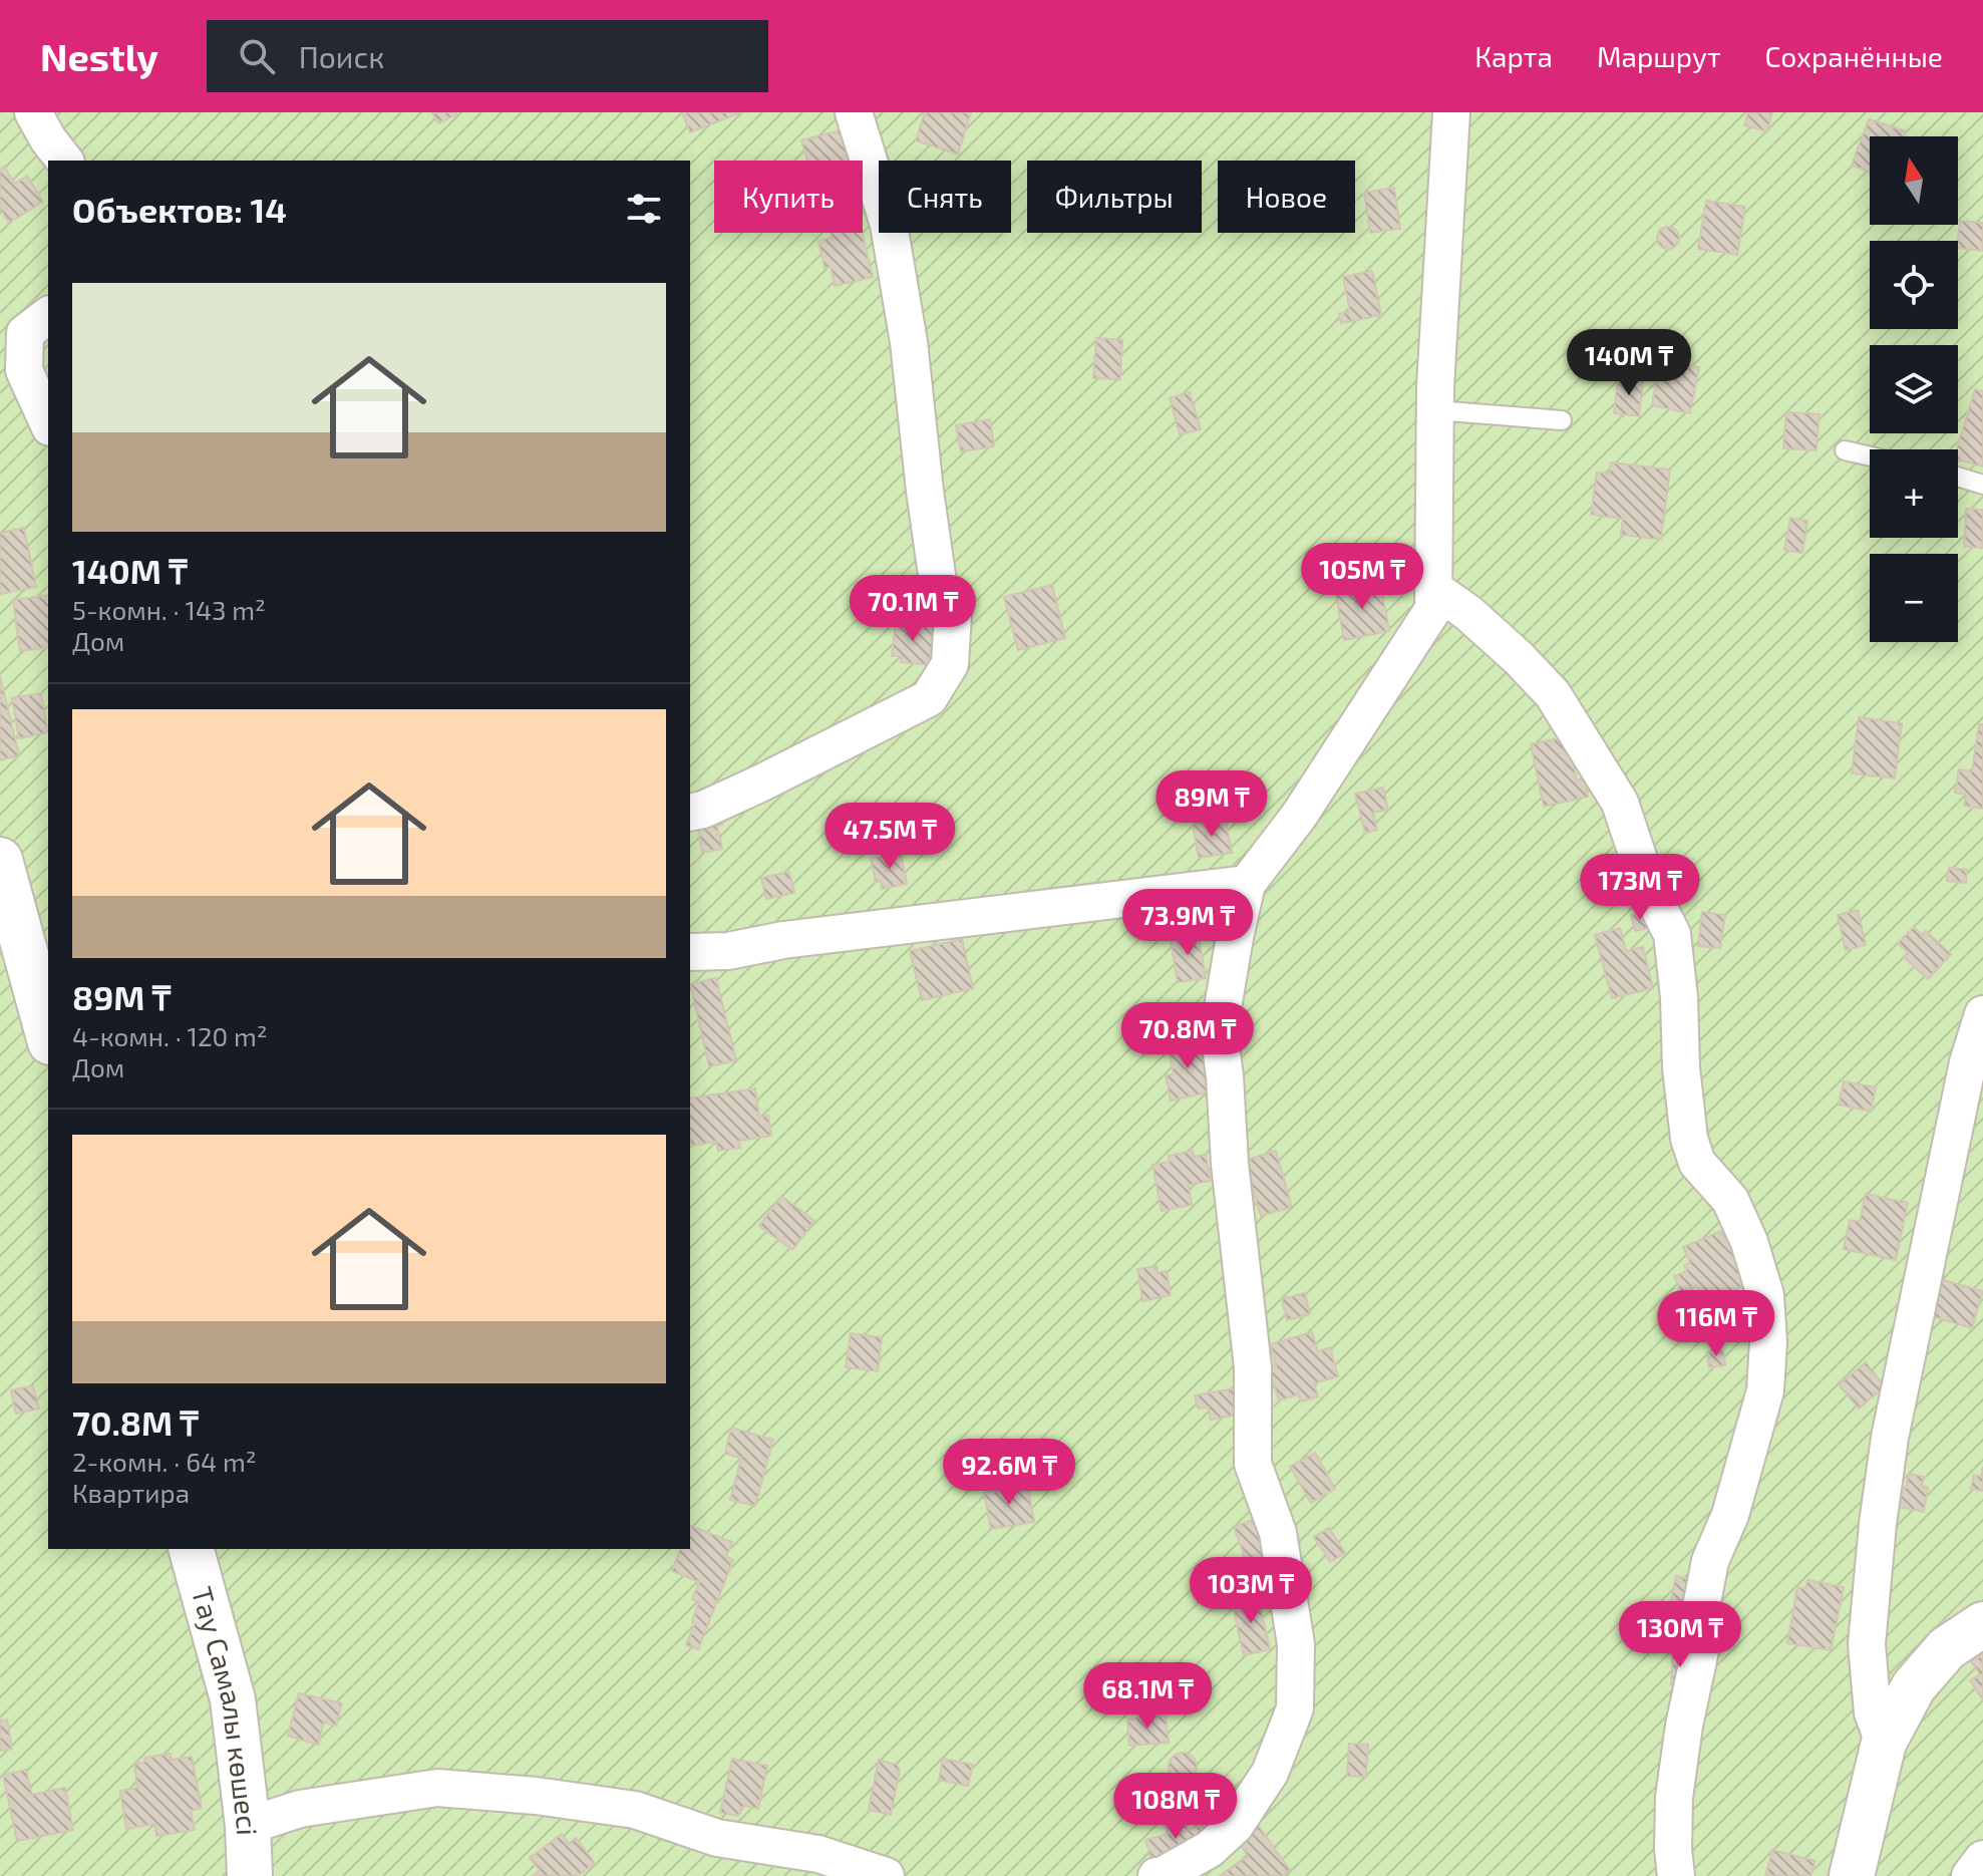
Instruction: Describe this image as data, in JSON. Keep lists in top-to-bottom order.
{
  "streets": {
    "street": ["Тау Самалы көшесі"]
  },
  "north": "top",
  "page": {
    "header": "Nestly",
    "search": "Поиск",
    "nav": ["Карта", "Маршрут", "Сохранённые"],
    "map_buttons": ["+", "−"],
    "chip": [
      "Купить",
      "Снять",
      "Фильтры",
      "Новое"
    ],
    "heading": "Объектов: 14",
    "list": [
      {
        "name": "140M ₸",
        "note": "5-комн. · 143 m² · Дом"
      },
      {
        "name": "89M ₸",
        "note": "4-комн. · 120 m² · Дом"
      },
      {
        "name": "70.8M ₸",
        "note": "2-комн. · 64 m² · Квартира"
      }
    ],
    "price": [
      "140M ₸",
      "105M ₸",
      "70.1M ₸",
      "89M ₸",
      "47.5M ₸",
      "173M ₸",
      "73.9M ₸",
      "70.8M ₸",
      "116M ₸",
      "92.6M ₸",
      "103M ₸",
      "130M ₸",
      "68.1M ₸",
      "108M ₸"
    ]
  }
}
